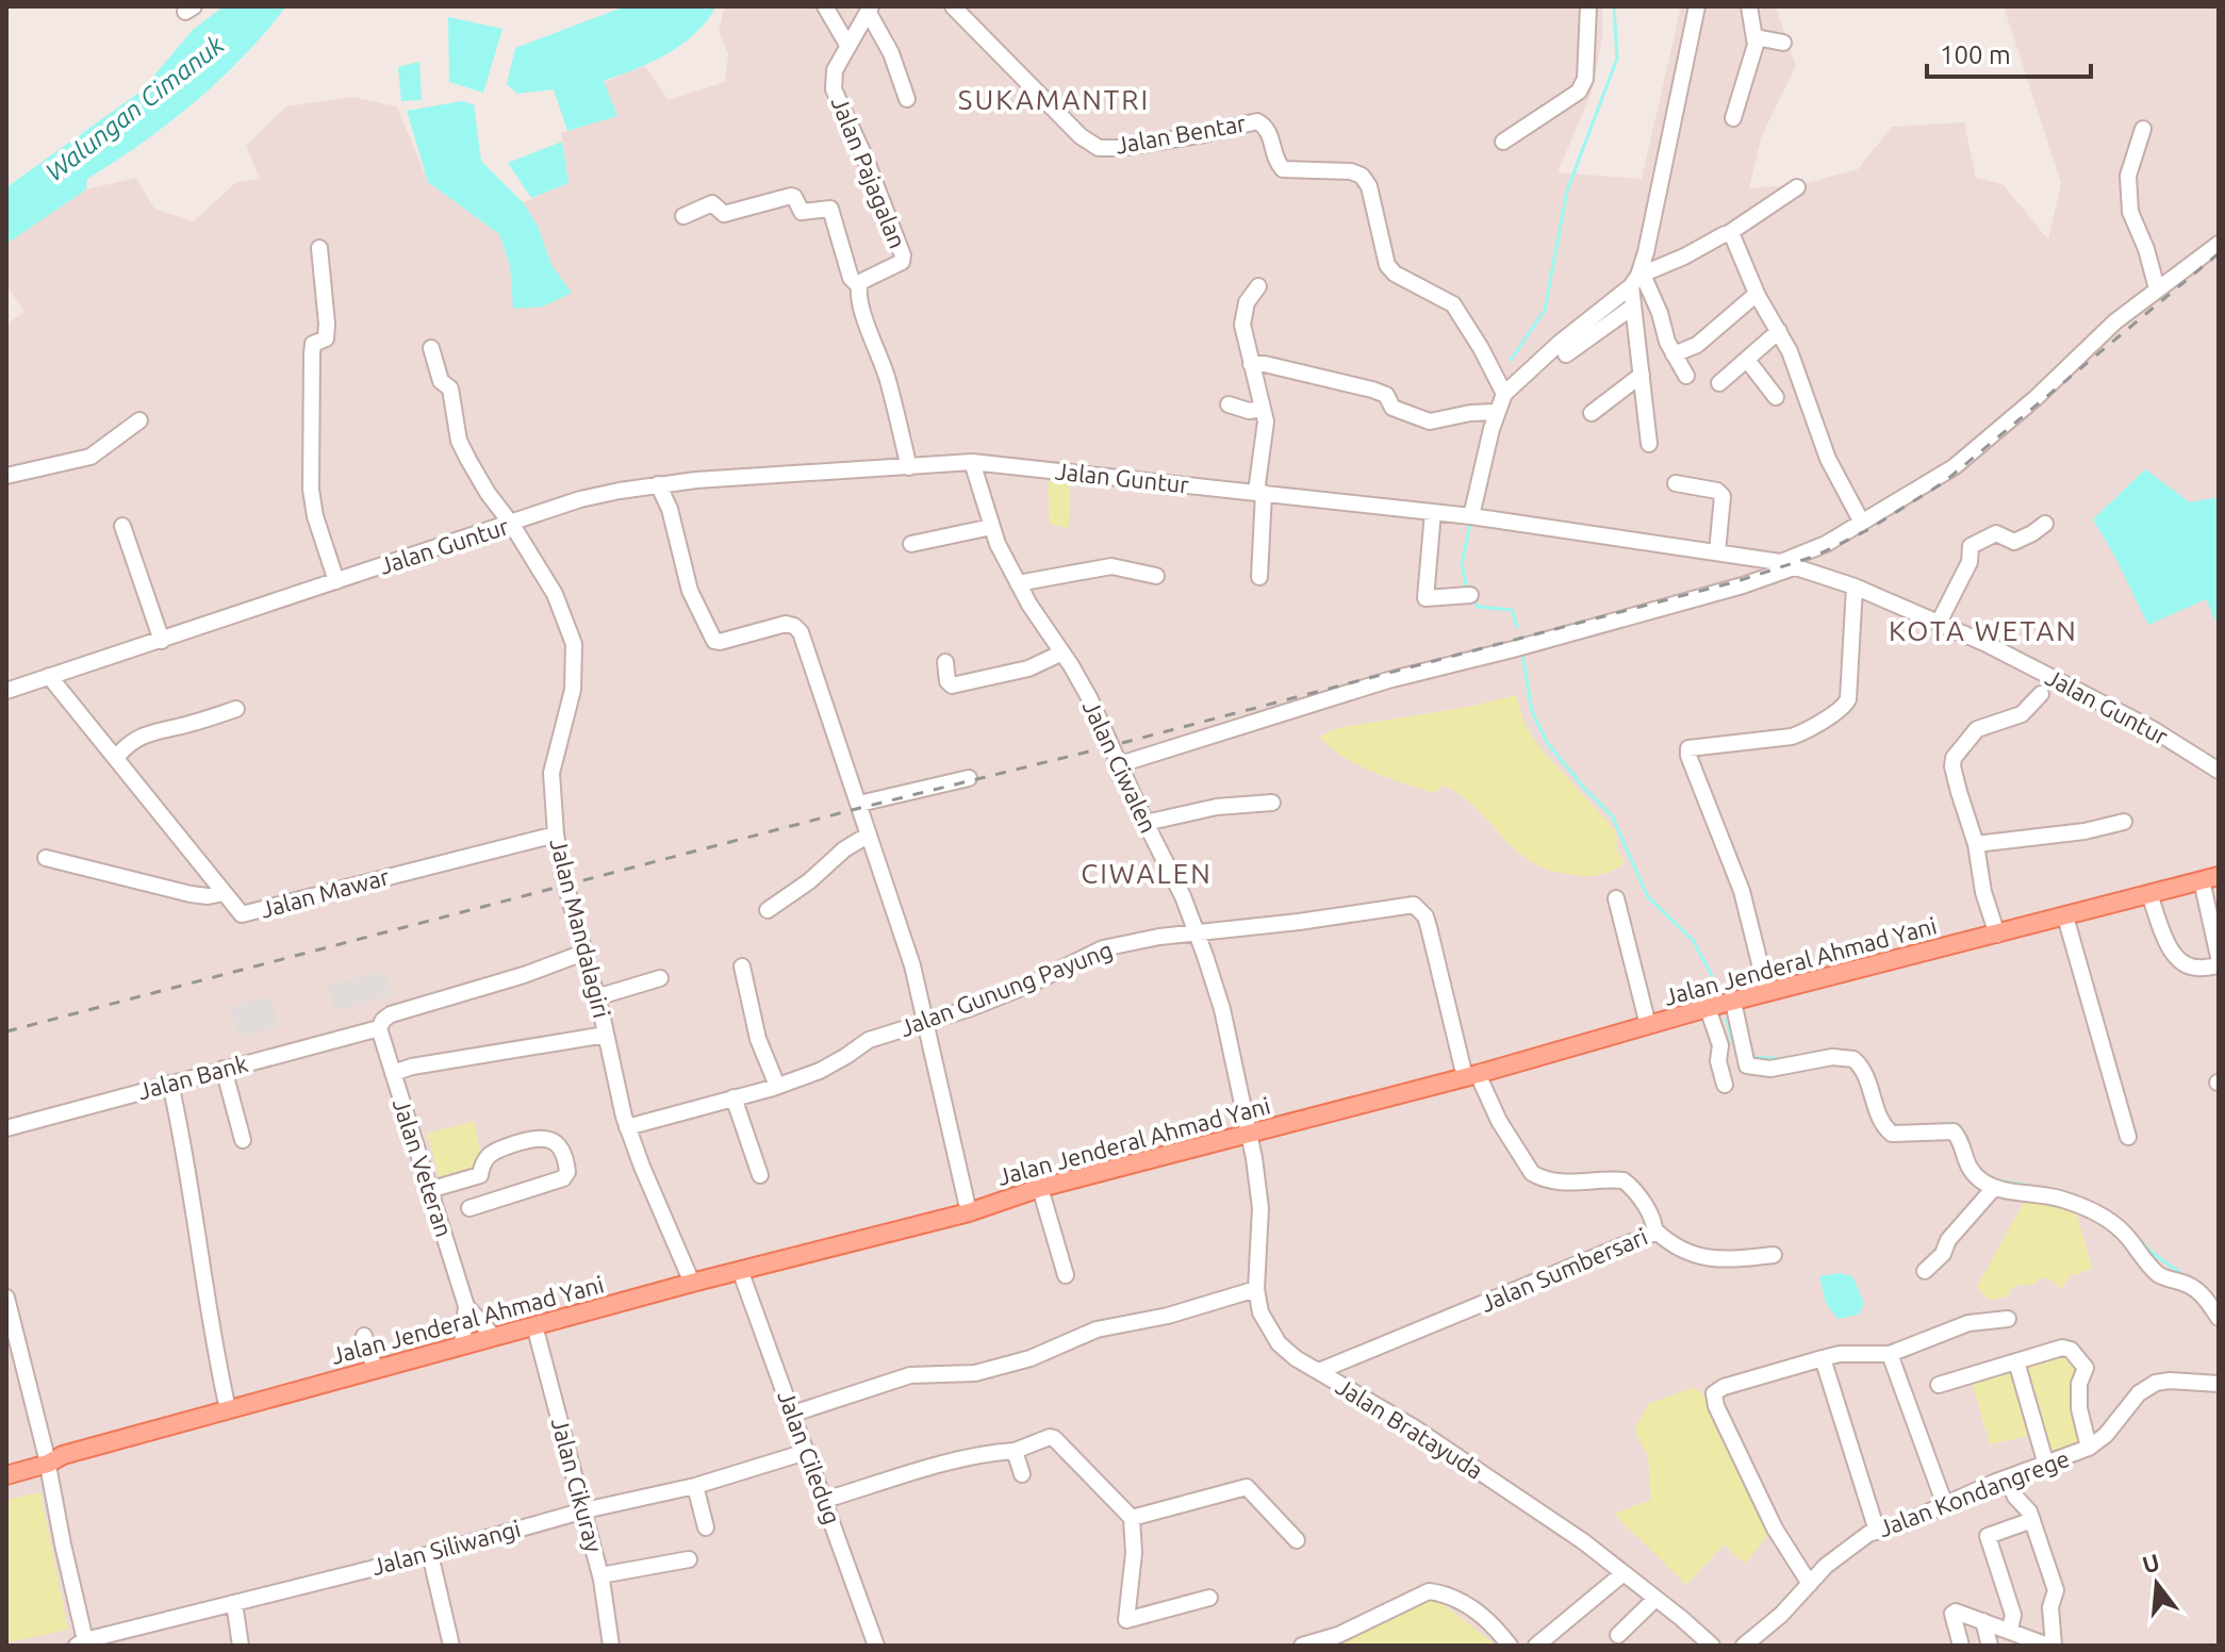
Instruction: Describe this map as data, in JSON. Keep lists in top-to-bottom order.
{
  "streets": {
    "main road": ["Jalan Jenderal Ahmad Yani"],
    "street": [
      "Jalan Bentar",
      "Jalan Pajagalan",
      "Jalan Guntur",
      "Jalan Ciwalen",
      "Jalan Mawar",
      "Jalan Mandalagiri",
      "Jalan Gunung Payung",
      "Jalan Bank",
      "Jalan Veteran",
      "Jalan Sumbersari",
      "Jalan Bratayuda",
      "Jalan Ciledug",
      "Jalan Cikuray",
      "Jalan Kondangrege",
      "Jalan Siliwangi"
    ]
  },
  "crossings": [
    ["Jalan Guntur", "Jalan Ciwalen"],
    ["Jalan Guntur", "Jalan Mawar"],
    ["Jalan Guntur", "Jalan Mandalagiri"],
    ["Jalan Ciwalen", "Jalan Jenderal Ahmad Yani"],
    ["Jalan Ciwalen", "Jalan Gunung Payung"],
    ["Jalan Ciwalen", "Jalan Bratayuda"],
    ["Jalan Mawar", "Jalan Mandalagiri"],
    ["Jalan Mandalagiri", "Jalan Jenderal Ahmad Yani"],
    ["Jalan Mandalagiri", "Jalan Gunung Payung"],
    ["Jalan Mandalagiri", "Jalan Bank"],
    ["Jalan Jenderal Ahmad Yani", "Jalan Gunung Payung"],
    ["Jalan Jenderal Ahmad Yani", "Jalan Veteran"],
    ["Jalan Jenderal Ahmad Yani", "Jalan Sumbersari"],
    ["Jalan Jenderal Ahmad Yani", "Jalan Bratayuda"],
    ["Jalan Jenderal Ahmad Yani", "Jalan Ciledug"],
    ["Jalan Jenderal Ahmad Yani", "Jalan Cikuray"],
    ["Jalan Gunung Payung", "Jalan Sumbersari"],
    ["Jalan Bank", "Jalan Veteran"],
    ["Jalan Sumbersari", "Jalan Bratayuda"],
    ["Jalan Ciledug", "Jalan Siliwangi"],
    ["Jalan Cikuray", "Jalan Siliwangi"]
  ],
  "districts": ["SUKAMANTRI", "KOTA WETAN", "CIWALEN"],
  "water": ["Walungan Cimanuk"],
  "scale_bar": "100 m",
  "north": "top"
}
